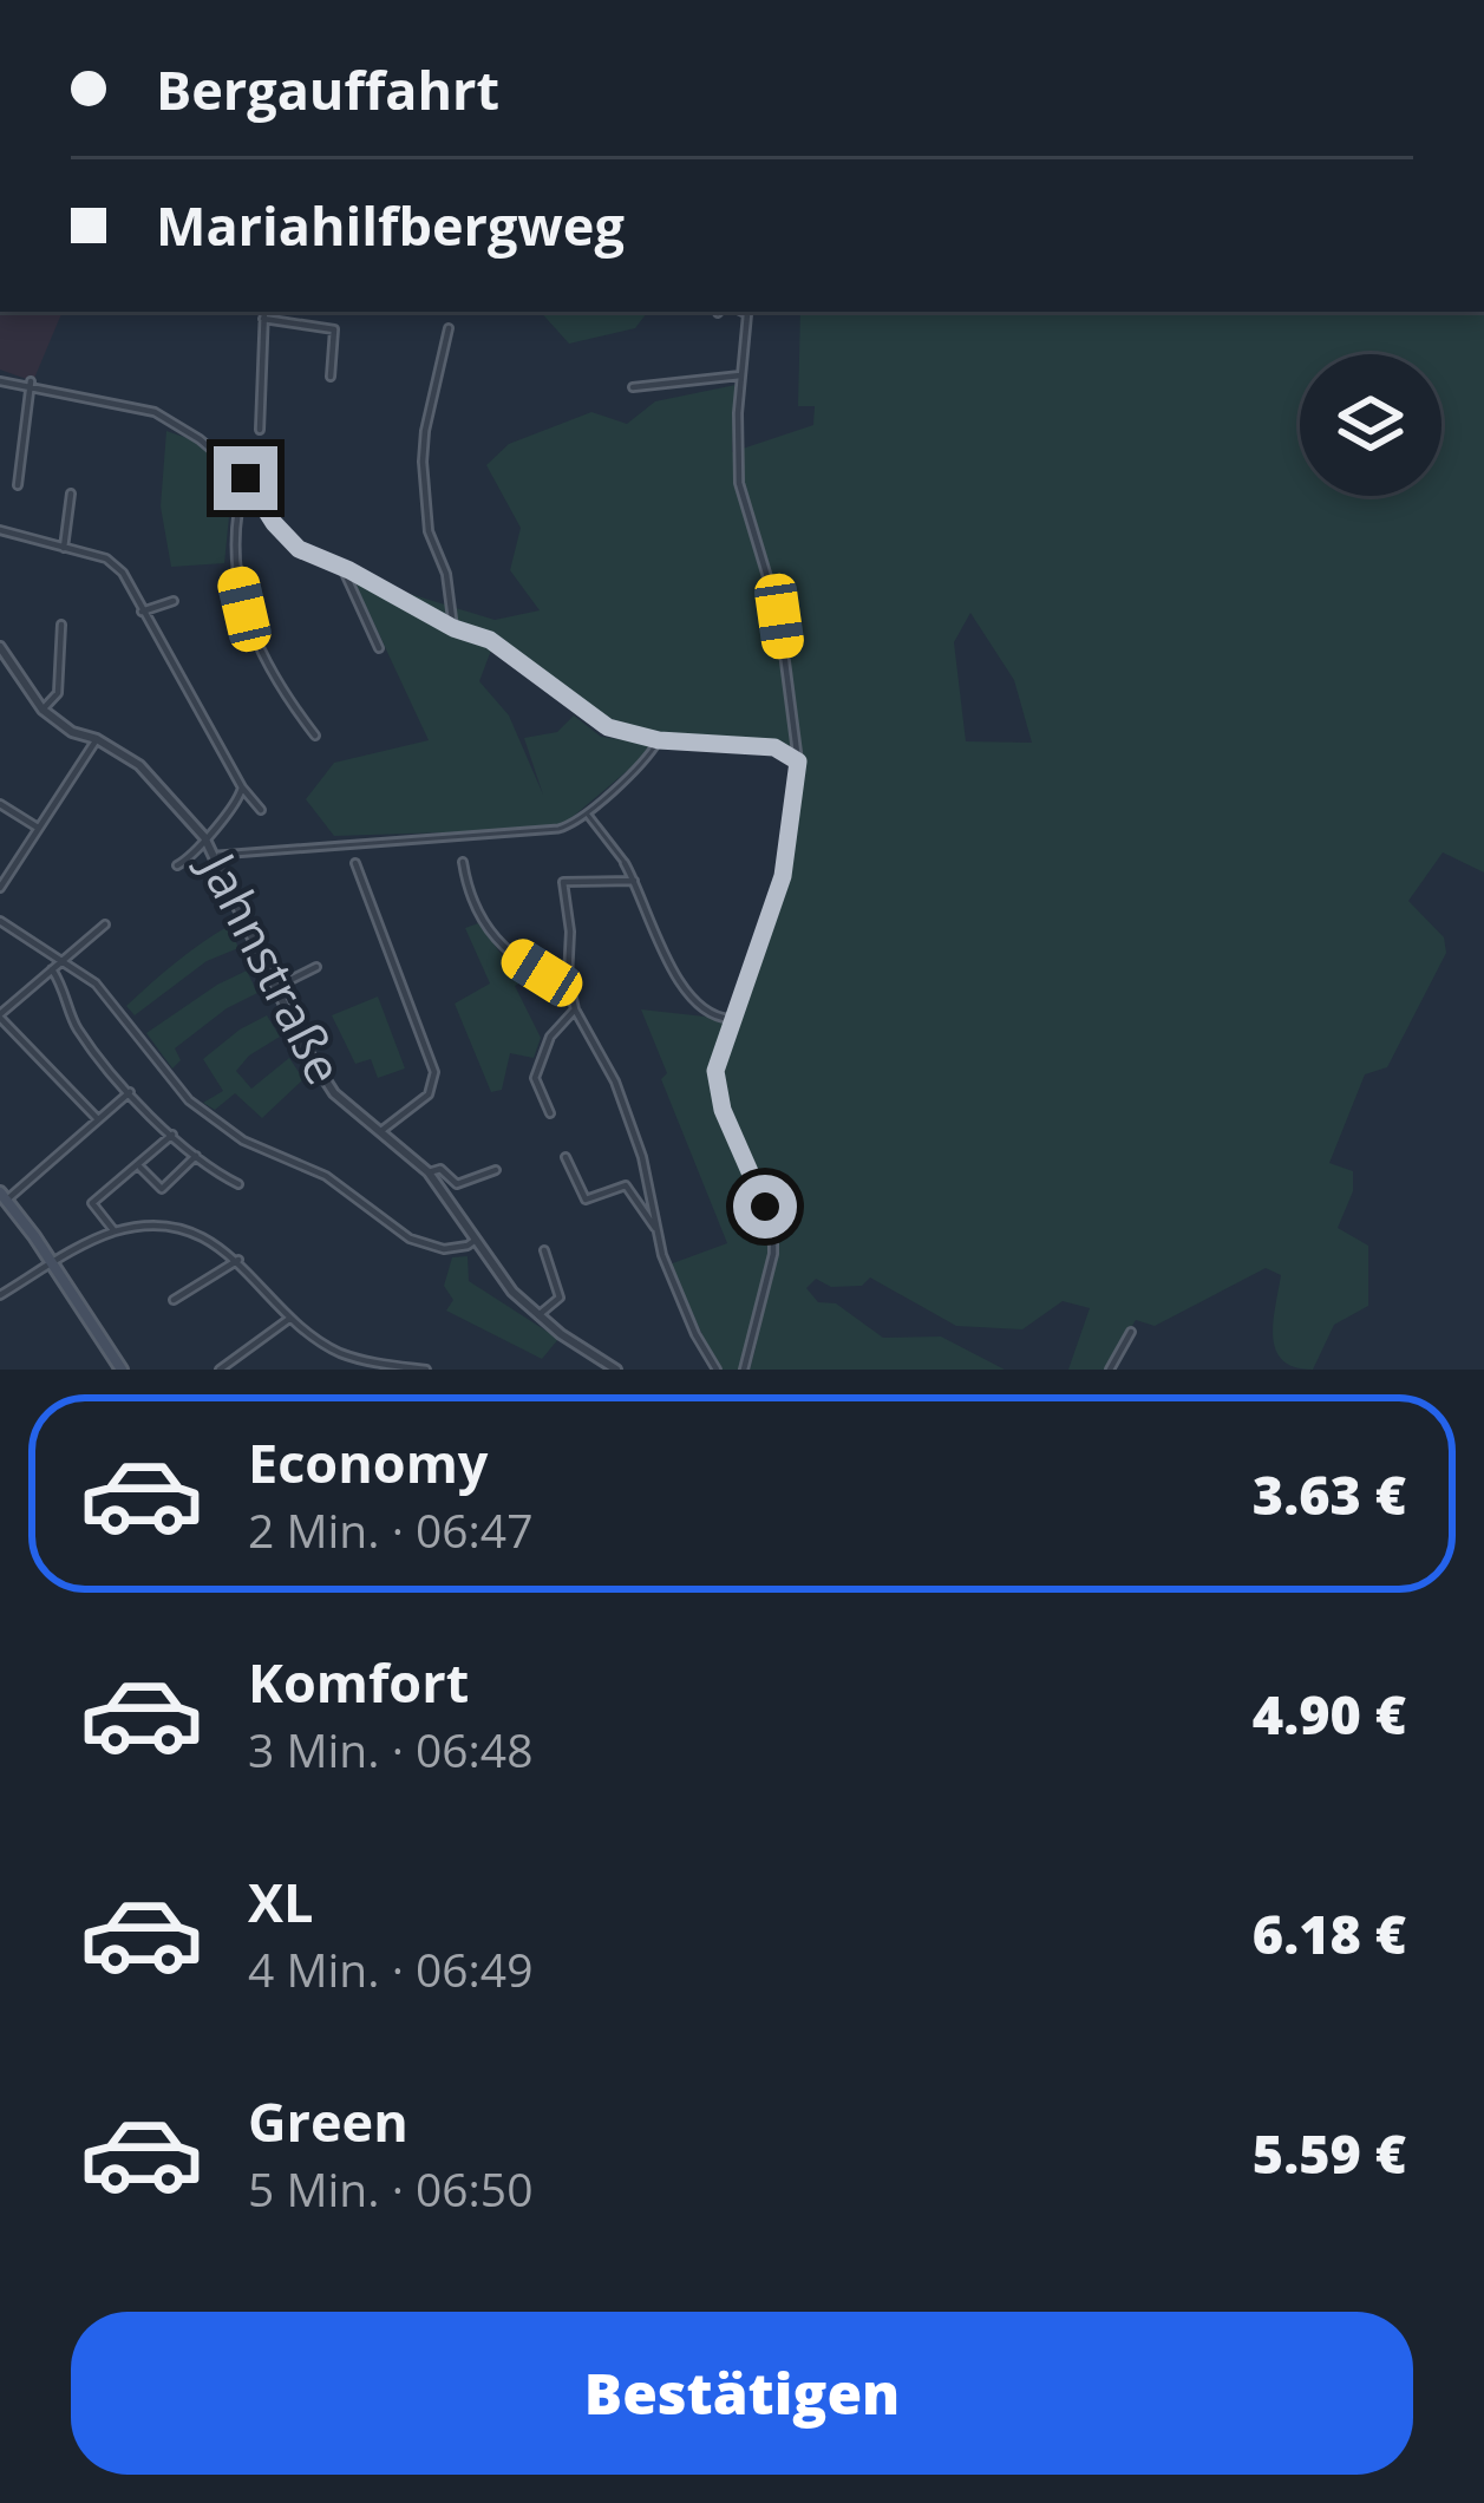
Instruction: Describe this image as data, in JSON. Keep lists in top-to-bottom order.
{
  "streets": {
    "street": ["Jahnstraße"]
  },
  "page": {
    "banner": ["Bergauffahrt", "Mariahilfbergweg"],
    "list": [
      {
        "name": "Economy",
        "note": "2 Min. · 06:47",
        "value": "3.63 €"
      },
      {
        "name": "Komfort",
        "note": "3 Min. · 06:48",
        "value": "4.90 €"
      },
      {
        "name": "XL",
        "note": "4 Min. · 06:49",
        "value": "6.18 €"
      },
      {
        "name": "Green",
        "note": "5 Min. · 06:50",
        "value": "5.59 €"
      }
    ],
    "buttons": "Bestätigen"
  }
}
